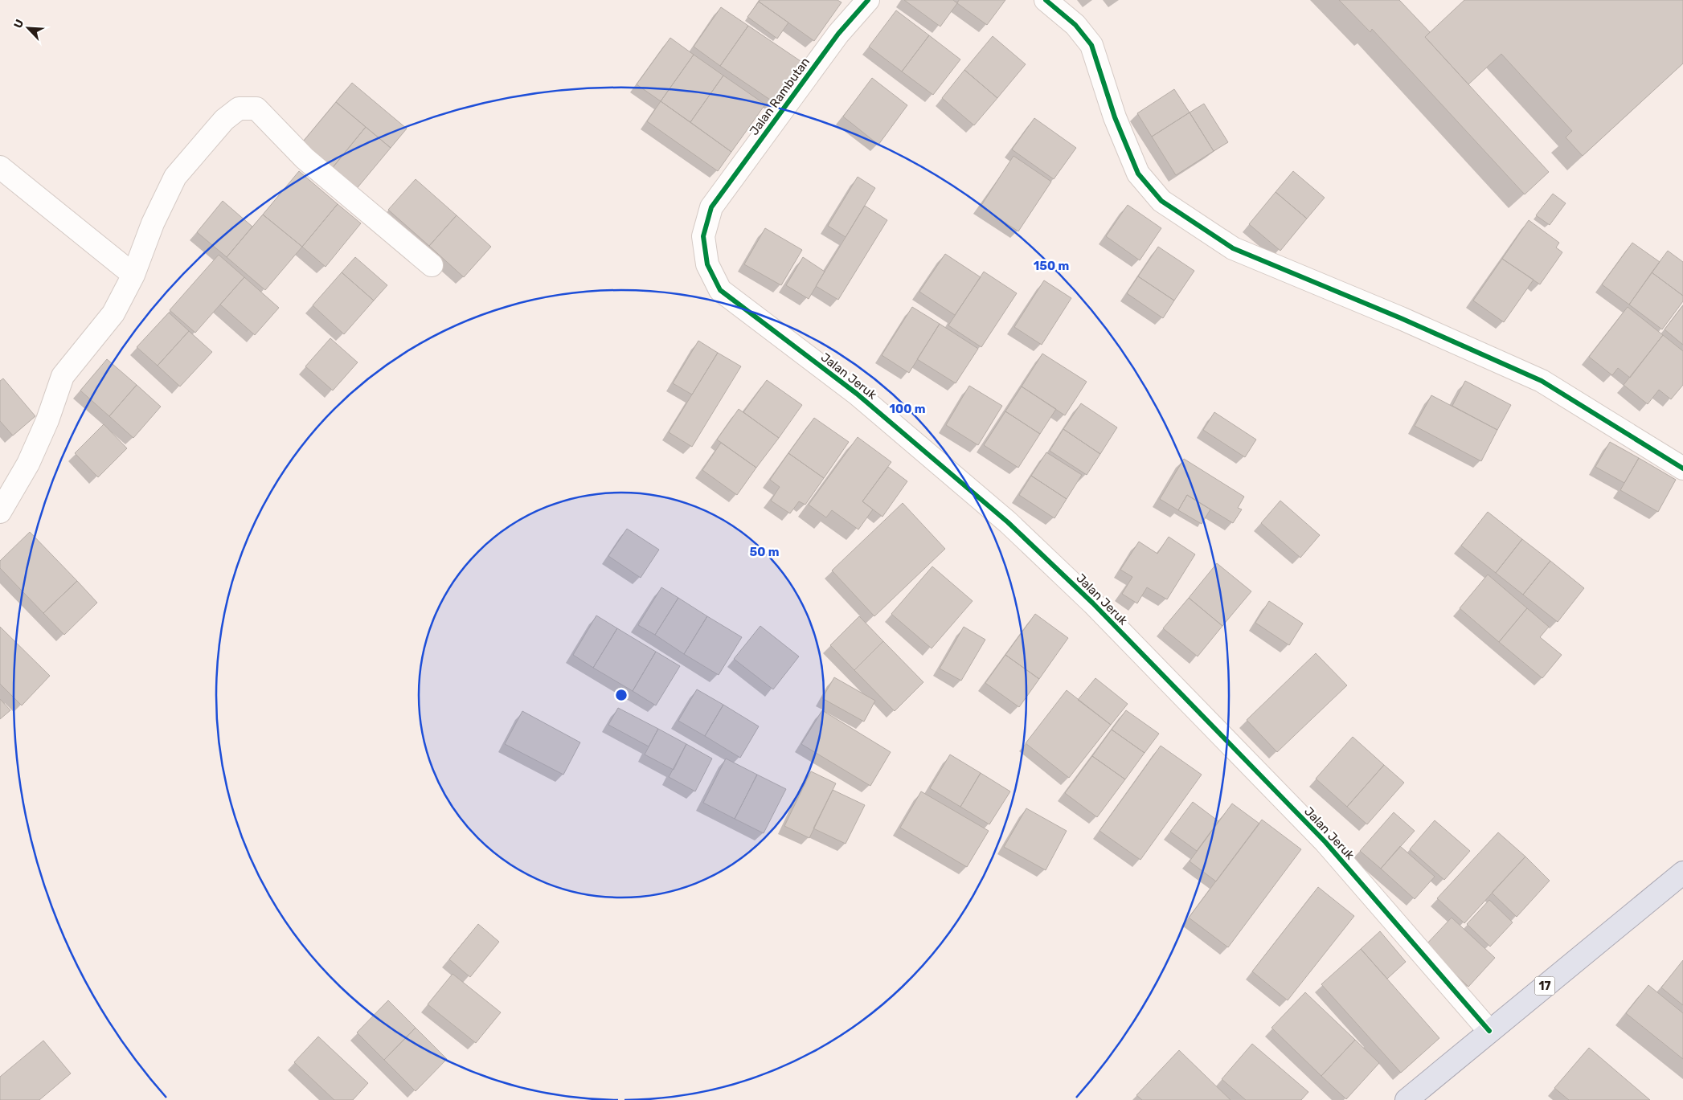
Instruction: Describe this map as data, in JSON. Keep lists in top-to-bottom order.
{
  "streets": {
    "highway": ["17"],
    "street": ["Jalan Rambutan", "Jalan Jeruk"]
  },
  "crossings": [
    ["Jalan Rambutan", "Jalan Jeruk"],
    ["Jalan Jeruk", "17"]
  ],
  "north": "top left",
  "rings": ["150 m", "100 m", "50 m"]
}
